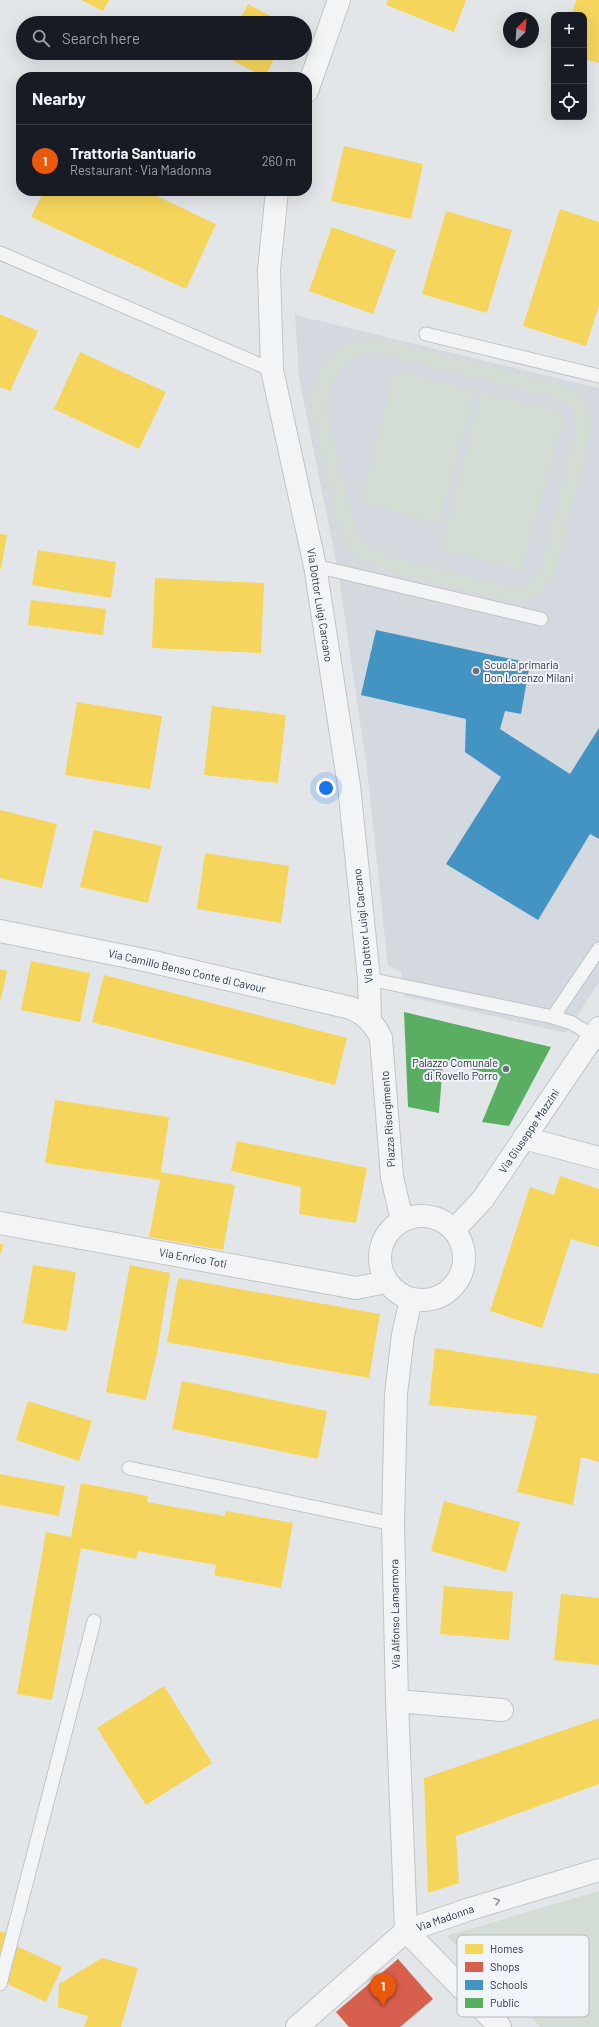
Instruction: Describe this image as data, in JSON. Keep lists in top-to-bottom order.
{
  "streets": {
    "street": [
      "Via Dottor Luigi Carcano",
      "Via Camillo Benso Conte di Cavour",
      "Piazza Risorgimento",
      "Via Giuseppe Mazzini",
      "Via Enrico Toti",
      "Via Alfonso Lamarmora",
      "Via Madonna"
    ]
  },
  "crossings": [
    ["Via Dottor Luigi Carcano", "Via Camillo Benso Conte di Cavour"],
    ["Via Dottor Luigi Carcano", "Piazza Risorgimento"],
    ["Via Camillo Benso Conte di Cavour", "Piazza Risorgimento"],
    ["Piazza Risorgimento", "Via Giuseppe Mazzini"],
    ["Piazza Risorgimento", "Via Enrico Toti"],
    ["Piazza Risorgimento", "Via Alfonso Lamarmora"],
    ["Via Giuseppe Mazzini", "Via Enrico Toti"],
    ["Via Giuseppe Mazzini", "Via Alfonso Lamarmora"],
    ["Via Enrico Toti", "Via Alfonso Lamarmora"],
    ["Via Alfonso Lamarmora", "Via Madonna"]
  ],
  "one_way": ["Via Madonna"],
  "places": ["Scuola primaria Don Lorenzo Milani", "Palazzo Comunale di Rovello Porro"],
  "legend": [
    "Homes",
    "Shops",
    "Schools",
    "Public"
  ],
  "north": "top right",
  "page": {
    "map_buttons": ["+", "−"],
    "search": "Search here",
    "heading": "Nearby",
    "list": [
      {
        "mark": "1",
        "name": "Trattoria Santuario",
        "note": "Restaurant · Via Madonna",
        "value": "260 m"
      }
    ],
    "pins": "1"
  }
}
